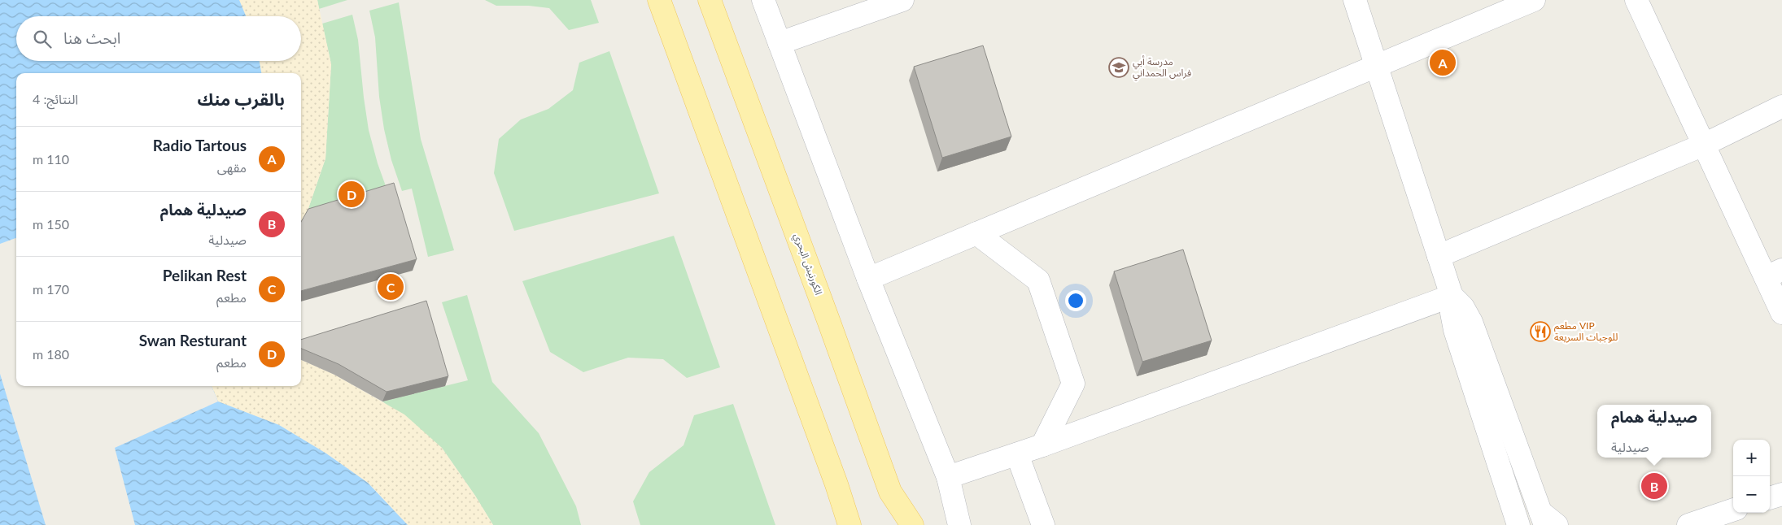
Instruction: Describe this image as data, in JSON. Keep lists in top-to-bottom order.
{
  "streets": {
    "main road": ["الكورنيش البحري"]
  },
  "places": {
    "school or university": ["مدرسة أبي فراس الحمداني"],
    "restaurant": ["مطعم VIP للوجبات السريعة"]
  },
  "page": {
    "search": "ابحث هنا",
    "pins": [
      "A",
      "D",
      "C",
      "B"
    ],
    "heading": ["بالقرب منك", "النتائج: 4"],
    "list": [
      {
        "mark": "A",
        "name": "Radio Tartous",
        "note": "مقهى",
        "value": "110 m"
      },
      {
        "mark": "B",
        "name": "صيدلية همام",
        "note": "صيدلية",
        "value": "150 m"
      },
      {
        "mark": "C",
        "name": "Pelikan Rest",
        "note": "مطعم",
        "value": "170 m"
      },
      {
        "mark": "D",
        "name": "Swan Resturant",
        "note": "مطعم",
        "value": "180 m"
      }
    ],
    "popup": ["صيدلية همام", "صيدلية"],
    "map_buttons": ["+", "−"]
  }
}
